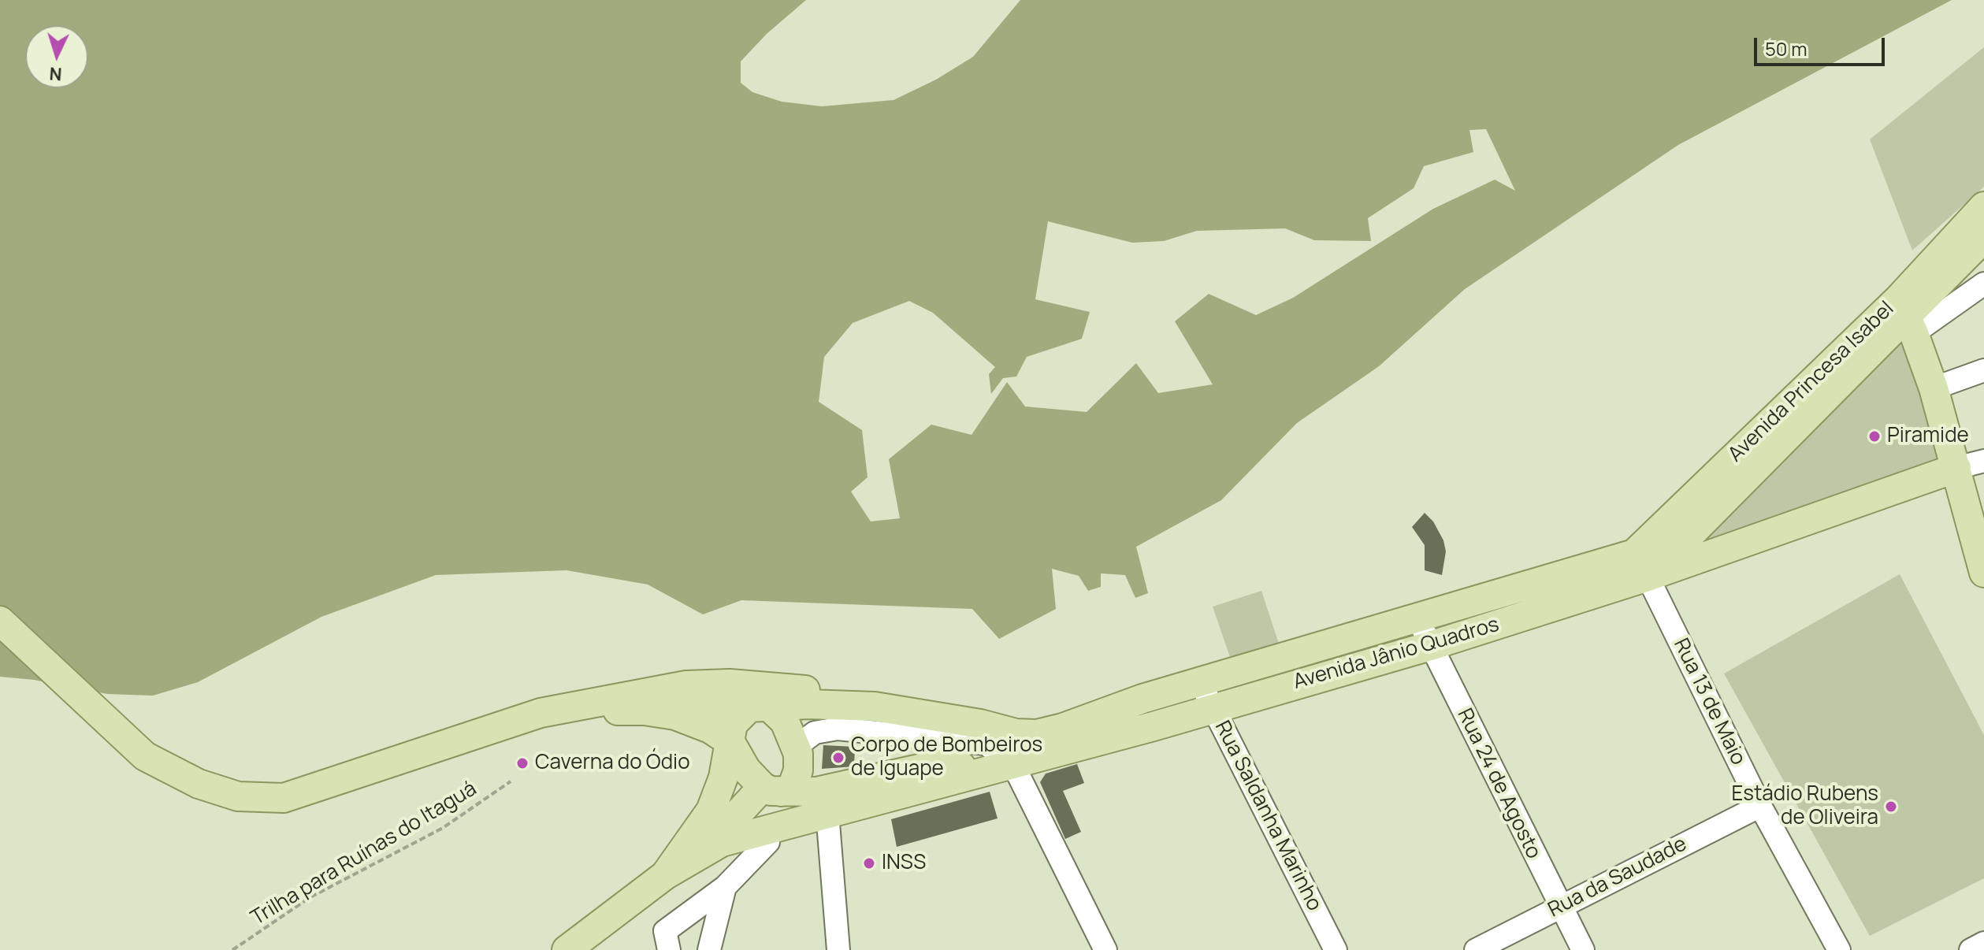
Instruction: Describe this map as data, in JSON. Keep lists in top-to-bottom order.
{
  "streets": {
    "main road": ["Avenida Princesa Isabel", "Avenida Jânio Quadros"],
    "street": [
      "Rua 13 de Maio",
      "Rua 24 de Agosto",
      "Rua Saldanha Marinho",
      "Rua da Saudade"
    ],
    "path": ["Trilha para Ruínas do Itaguá"]
  },
  "crossings": [
    ["Avenida Princesa Isabel", "Avenida Jânio Quadros"],
    ["Avenida Princesa Isabel", "Rua 13 de Maio"],
    ["Avenida Jânio Quadros", "Rua 13 de Maio"],
    ["Avenida Jânio Quadros", "Rua 24 de Agosto"],
    ["Avenida Jânio Quadros", "Rua Saldanha Marinho"],
    ["Rua 13 de Maio", "Rua da Saudade"],
    ["Rua 24 de Agosto", "Rua da Saudade"]
  ],
  "places": [
    "Piramide",
    "Corpo de Bombeiros de Iguape",
    "Caverna do Ódio",
    "Estádio Rubens de Oliveira",
    "INSS"
  ],
  "scale_bar": "50 m",
  "north": "bottom"
}
